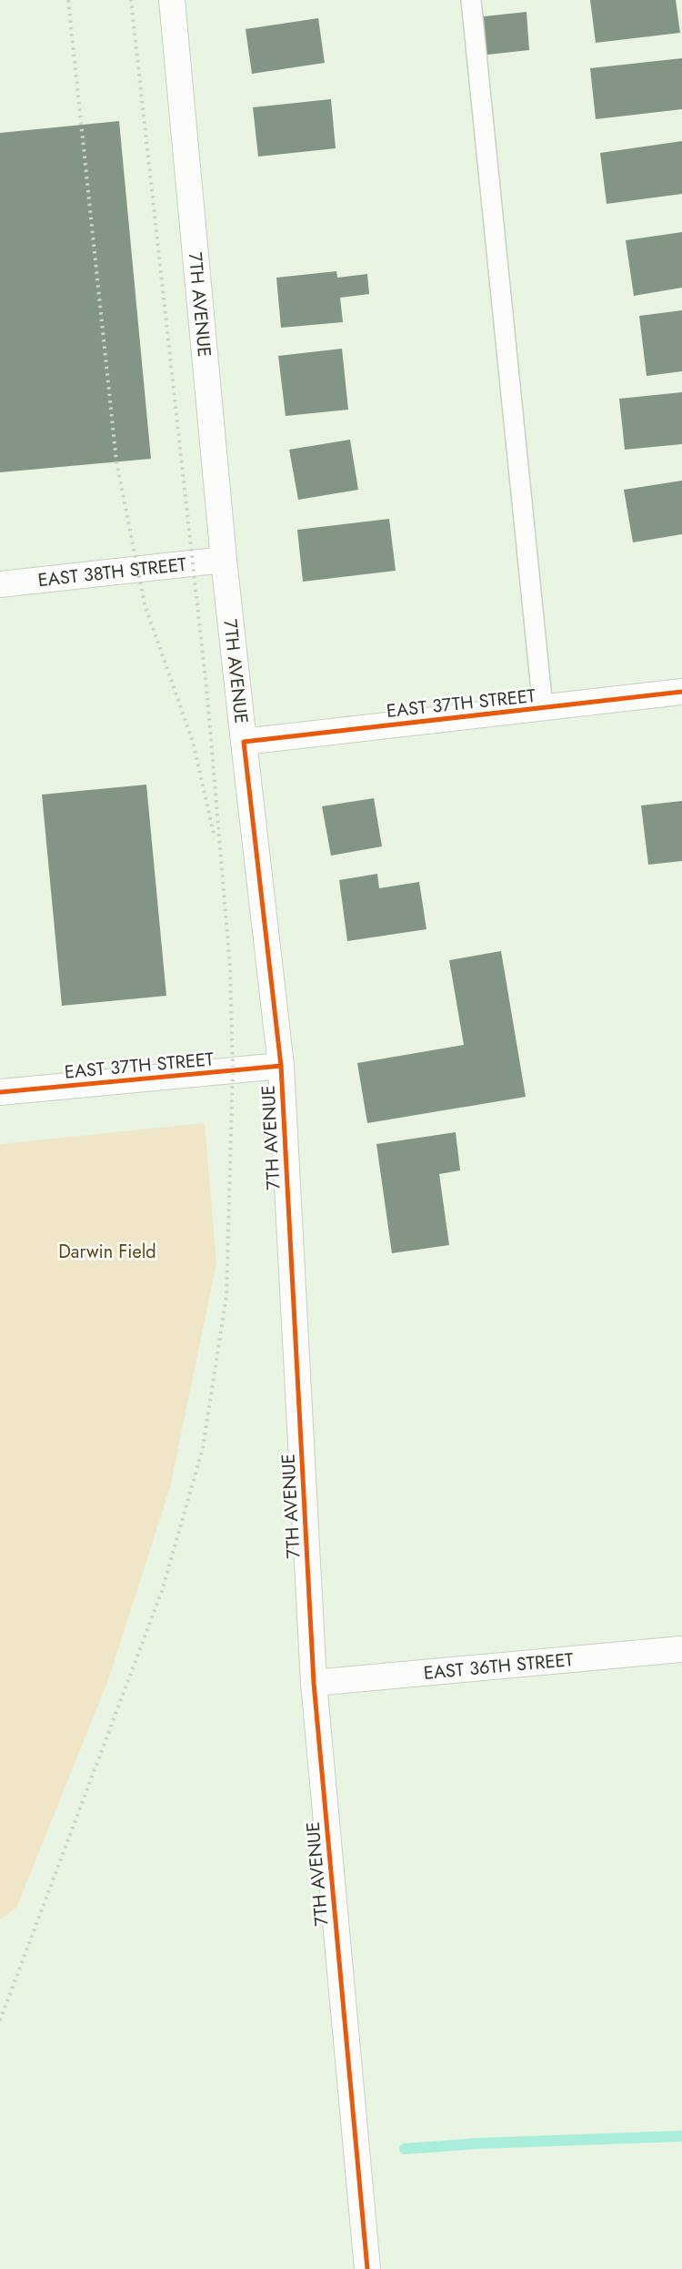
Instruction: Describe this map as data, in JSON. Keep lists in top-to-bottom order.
{
  "streets": {
    "street": [
      "7TH AVENUE",
      "EAST 38TH STREET",
      "EAST 37TH STREET",
      "EAST 36TH STREET"
    ]
  },
  "crossings": [
    ["7TH AVENUE", "EAST 38TH STREET"],
    ["7TH AVENUE", "EAST 37TH STREET"],
    ["7TH AVENUE", "EAST 36TH STREET"]
  ],
  "parks": ["Darwin Field"]
}
